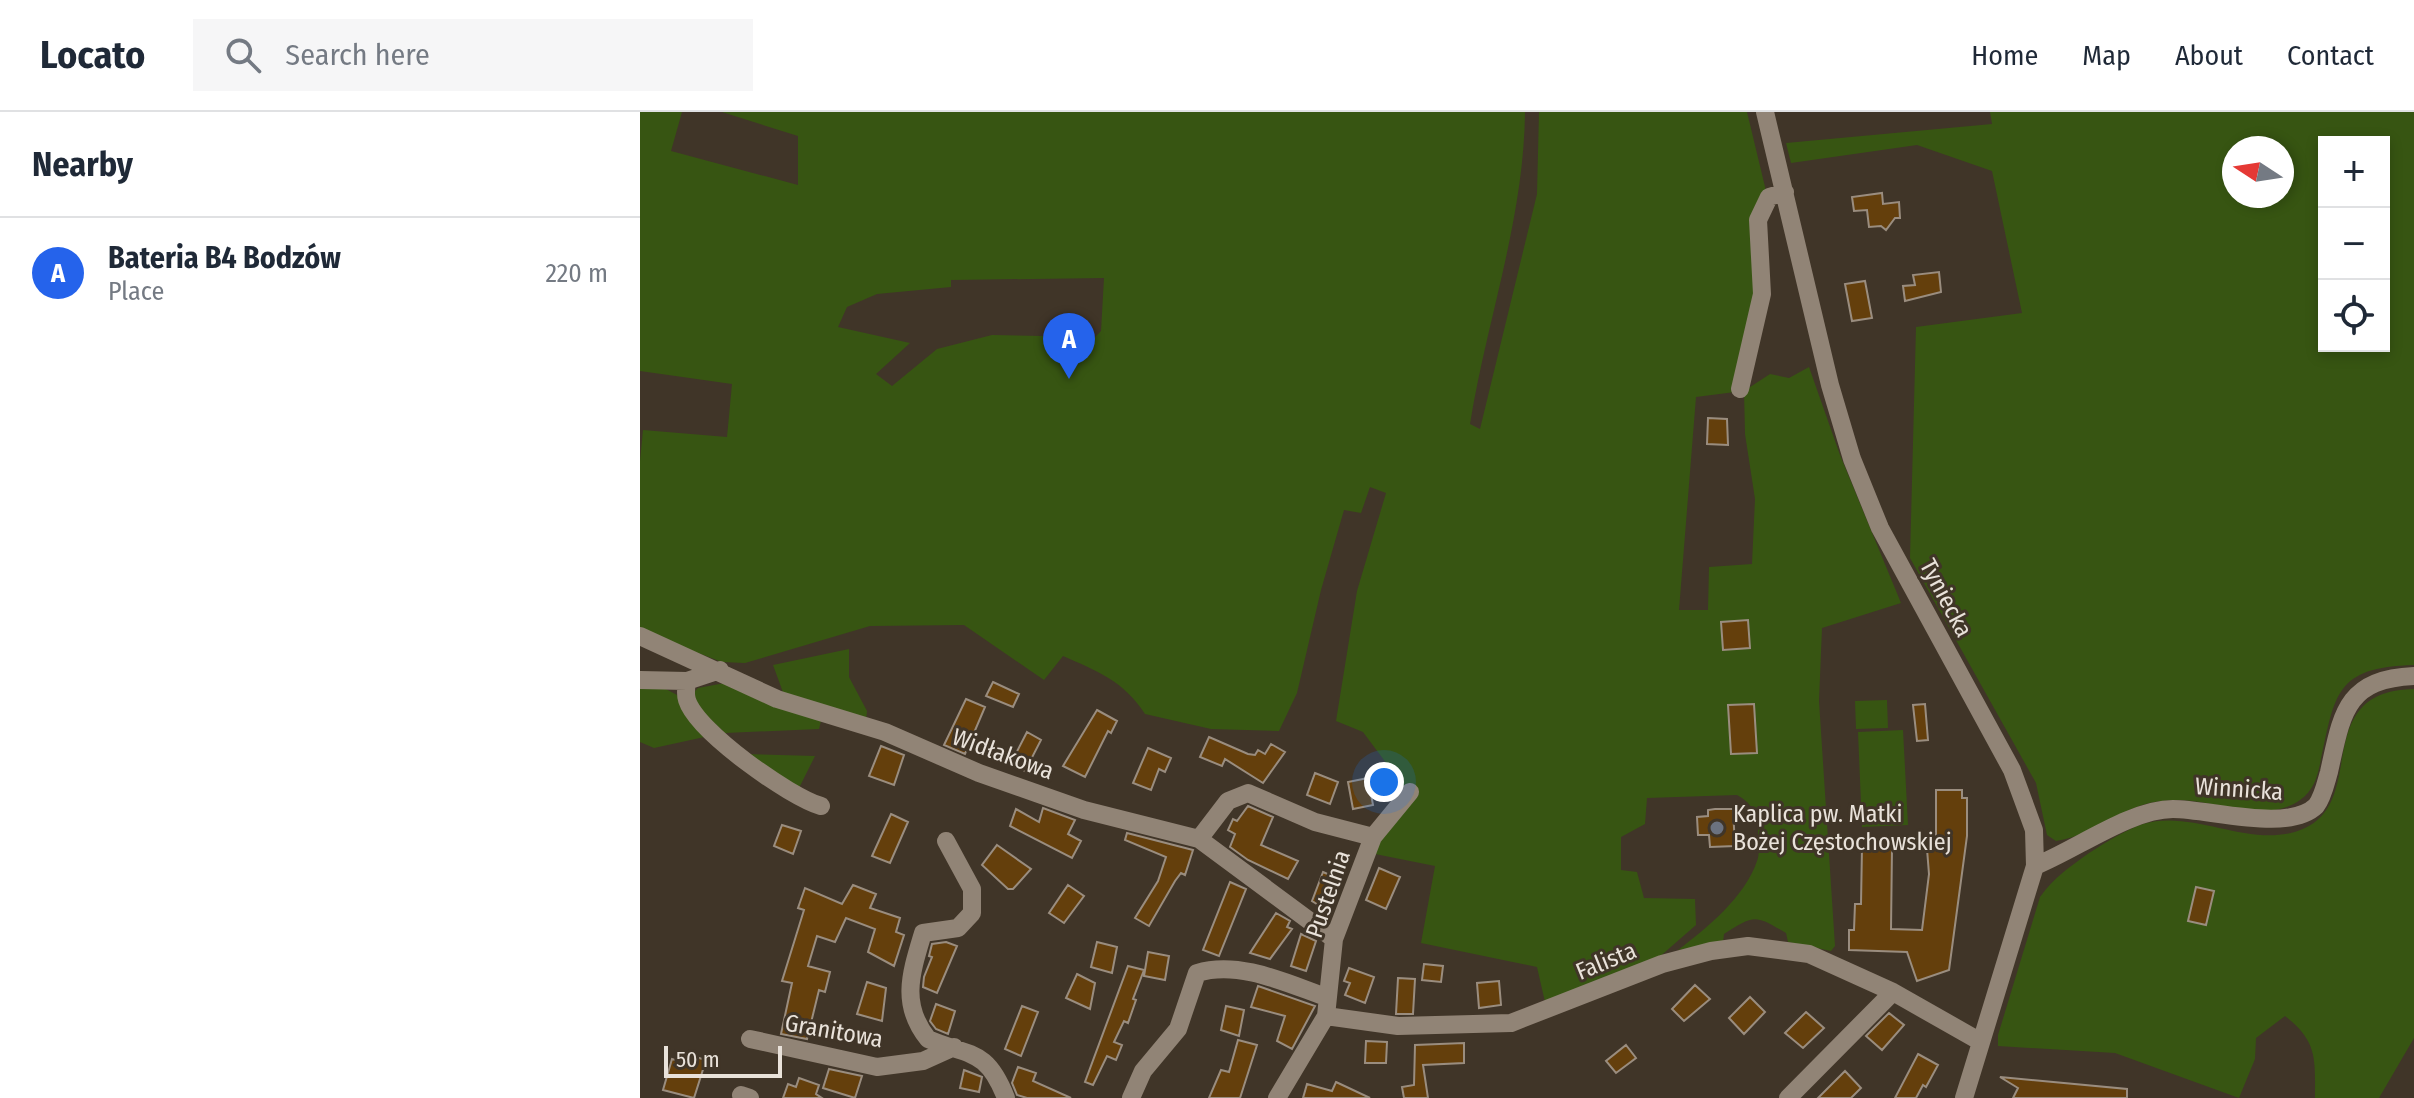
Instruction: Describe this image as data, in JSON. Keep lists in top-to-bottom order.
{
  "streets": {
    "street": [
      "Tyniecka",
      "Widłakowa",
      "Winnicka",
      "Pustelnia",
      "Falista",
      "Granitowa"
    ]
  },
  "crossings": [
    ["Tyniecka", "Winnicka"],
    ["Tyniecka", "Falista"],
    ["Widłakowa", "Pustelnia"],
    ["Pustelnia", "Falista"]
  ],
  "places": ["Kaplica pw. Matki Bożej Częstochowskiej"],
  "scale_bar": "50 m",
  "north": "left",
  "page": {
    "header": "Locato",
    "search": "Search here",
    "nav": [
      "Home",
      "Map",
      "About",
      "Contact"
    ],
    "heading": "Nearby",
    "map_buttons": ["+", "−"],
    "list": [
      {
        "mark": "A",
        "name": "Bateria B4 Bodzów",
        "note": "Place",
        "value": "220 m"
      }
    ],
    "pins": "A",
    "scale": "50 m"
  }
}
